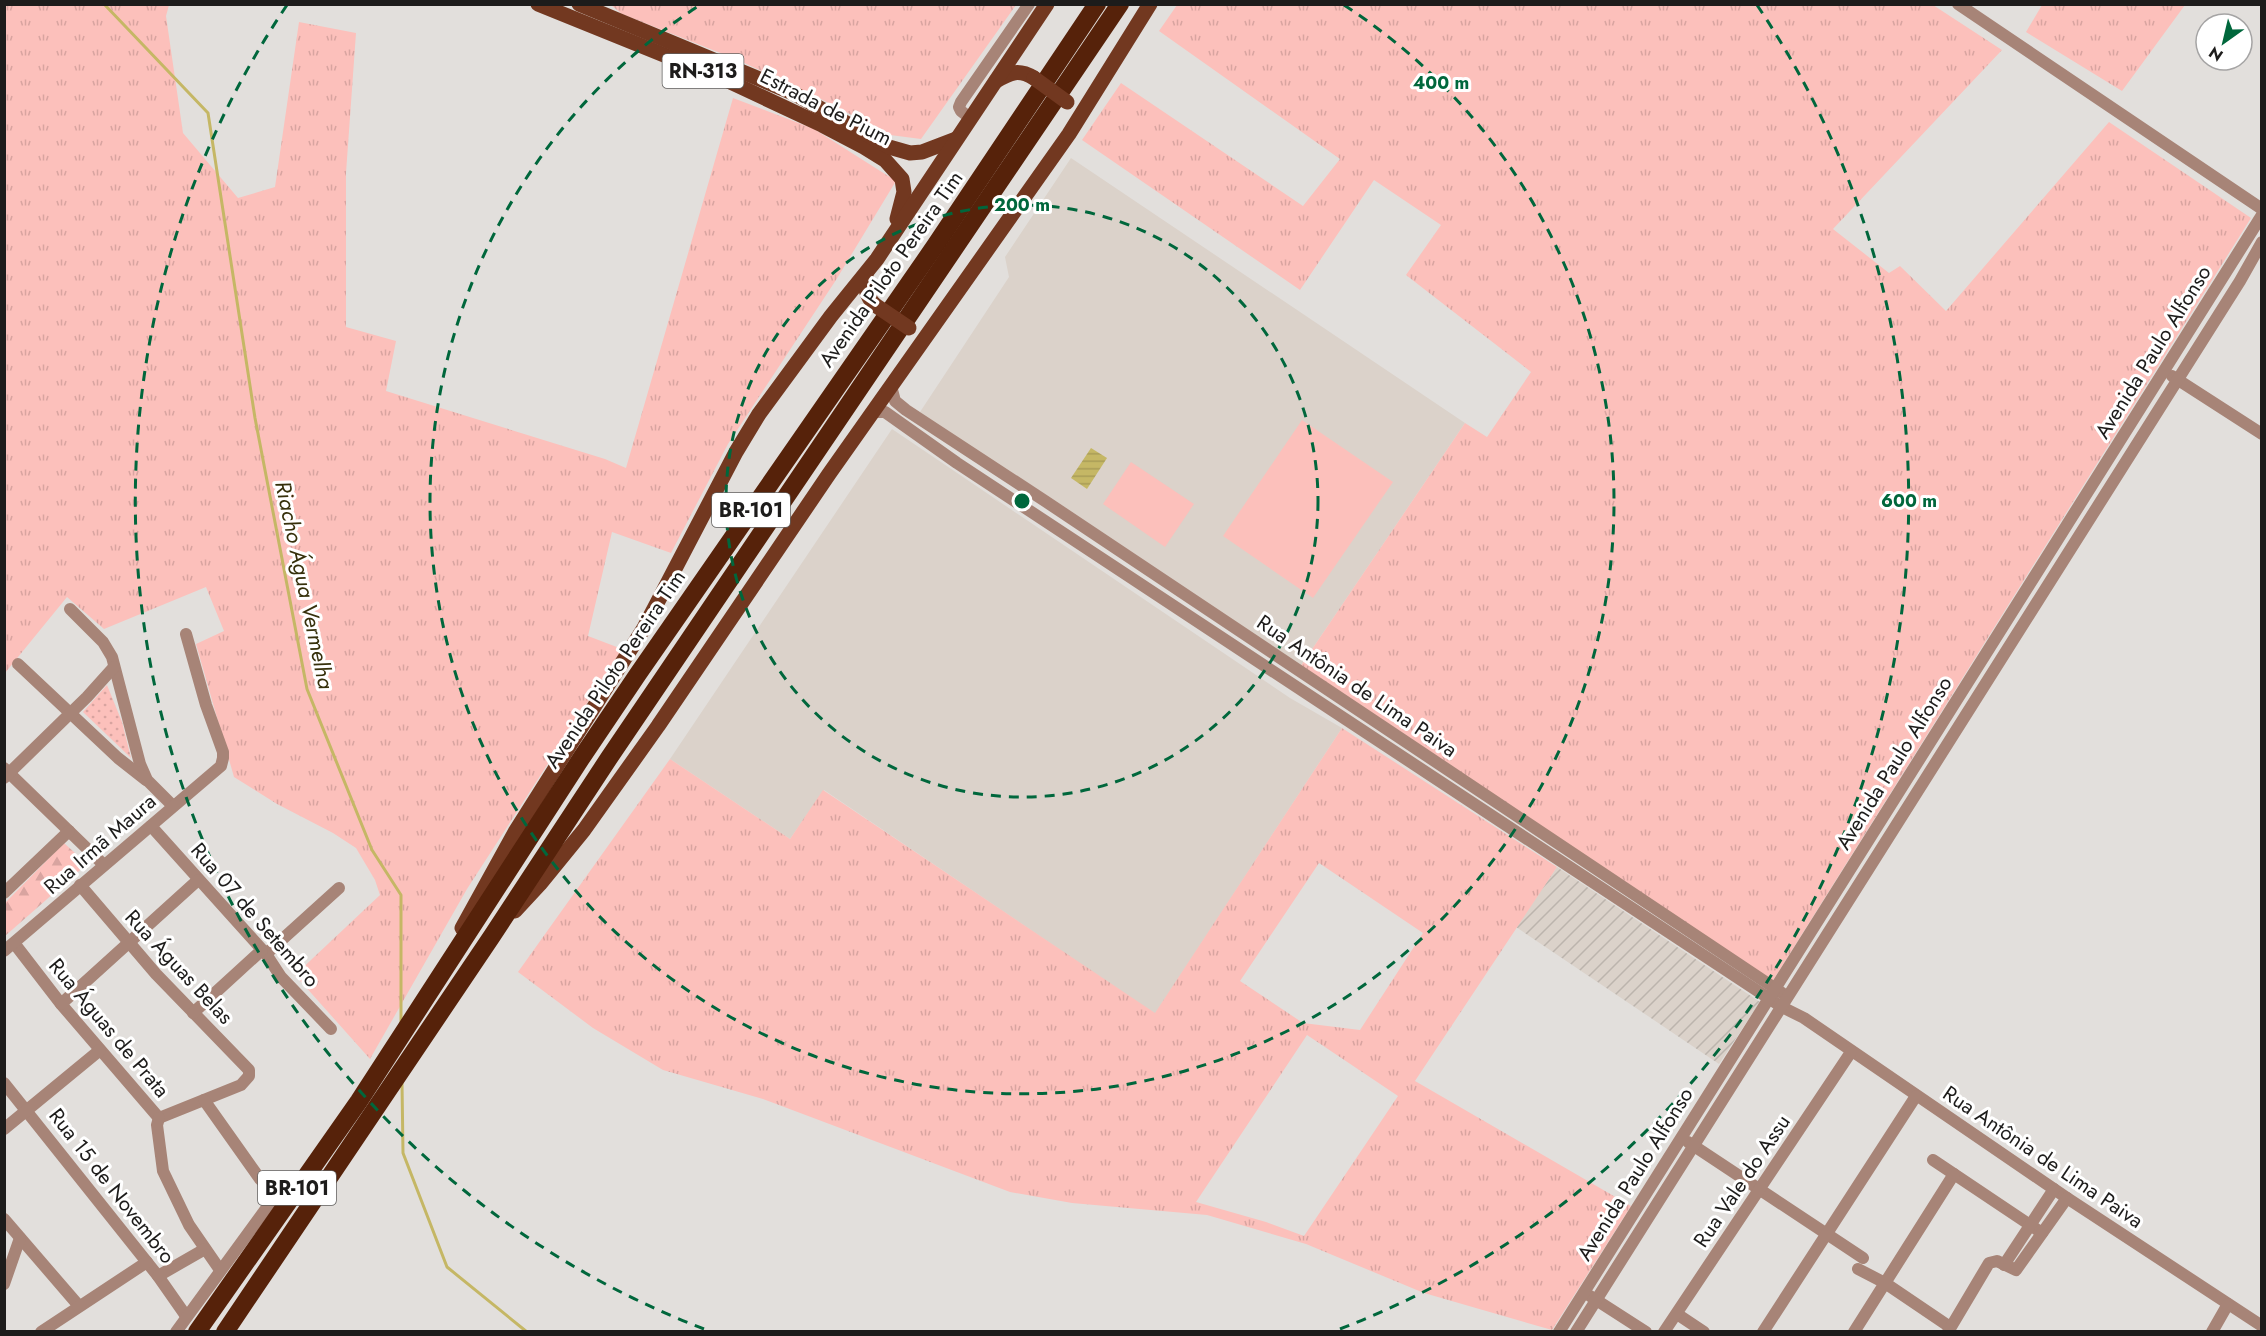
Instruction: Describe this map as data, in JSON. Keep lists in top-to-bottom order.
{
  "streets": {
    "highway": ["Avenida Piloto Pereira Tim", "BR-101"],
    "main road": ["RN-313", "Estrada de Pium"],
    "street": [
      "Avenida Paulo Alfonso",
      "Rua Antônia de Lima Paiva",
      "Rua Irmã Maura",
      "Rua 07 de Setembro",
      "Rua Águas Belas",
      "Rua Águas de Prata",
      "Rua Vale do Assu",
      "Rua 15 de Novembro"
    ]
  },
  "crossings": [
    ["Avenida Piloto Pereira Tim", "BR-101"],
    ["Avenida Paulo Alfonso", "Rua Antônia de Lima Paiva"],
    ["Rua Antônia de Lima Paiva", "Rua Vale do Assu"],
    ["Rua Irmã Maura", "Rua 07 de Setembro"],
    ["Rua Irmã Maura", "Rua Águas Belas"],
    ["Rua Irmã Maura", "Rua Águas de Prata"]
  ],
  "water": ["Riacho Água Vermelha"],
  "north": "bottom left",
  "rings": ["400 m", "200 m", "600 m"]
}
